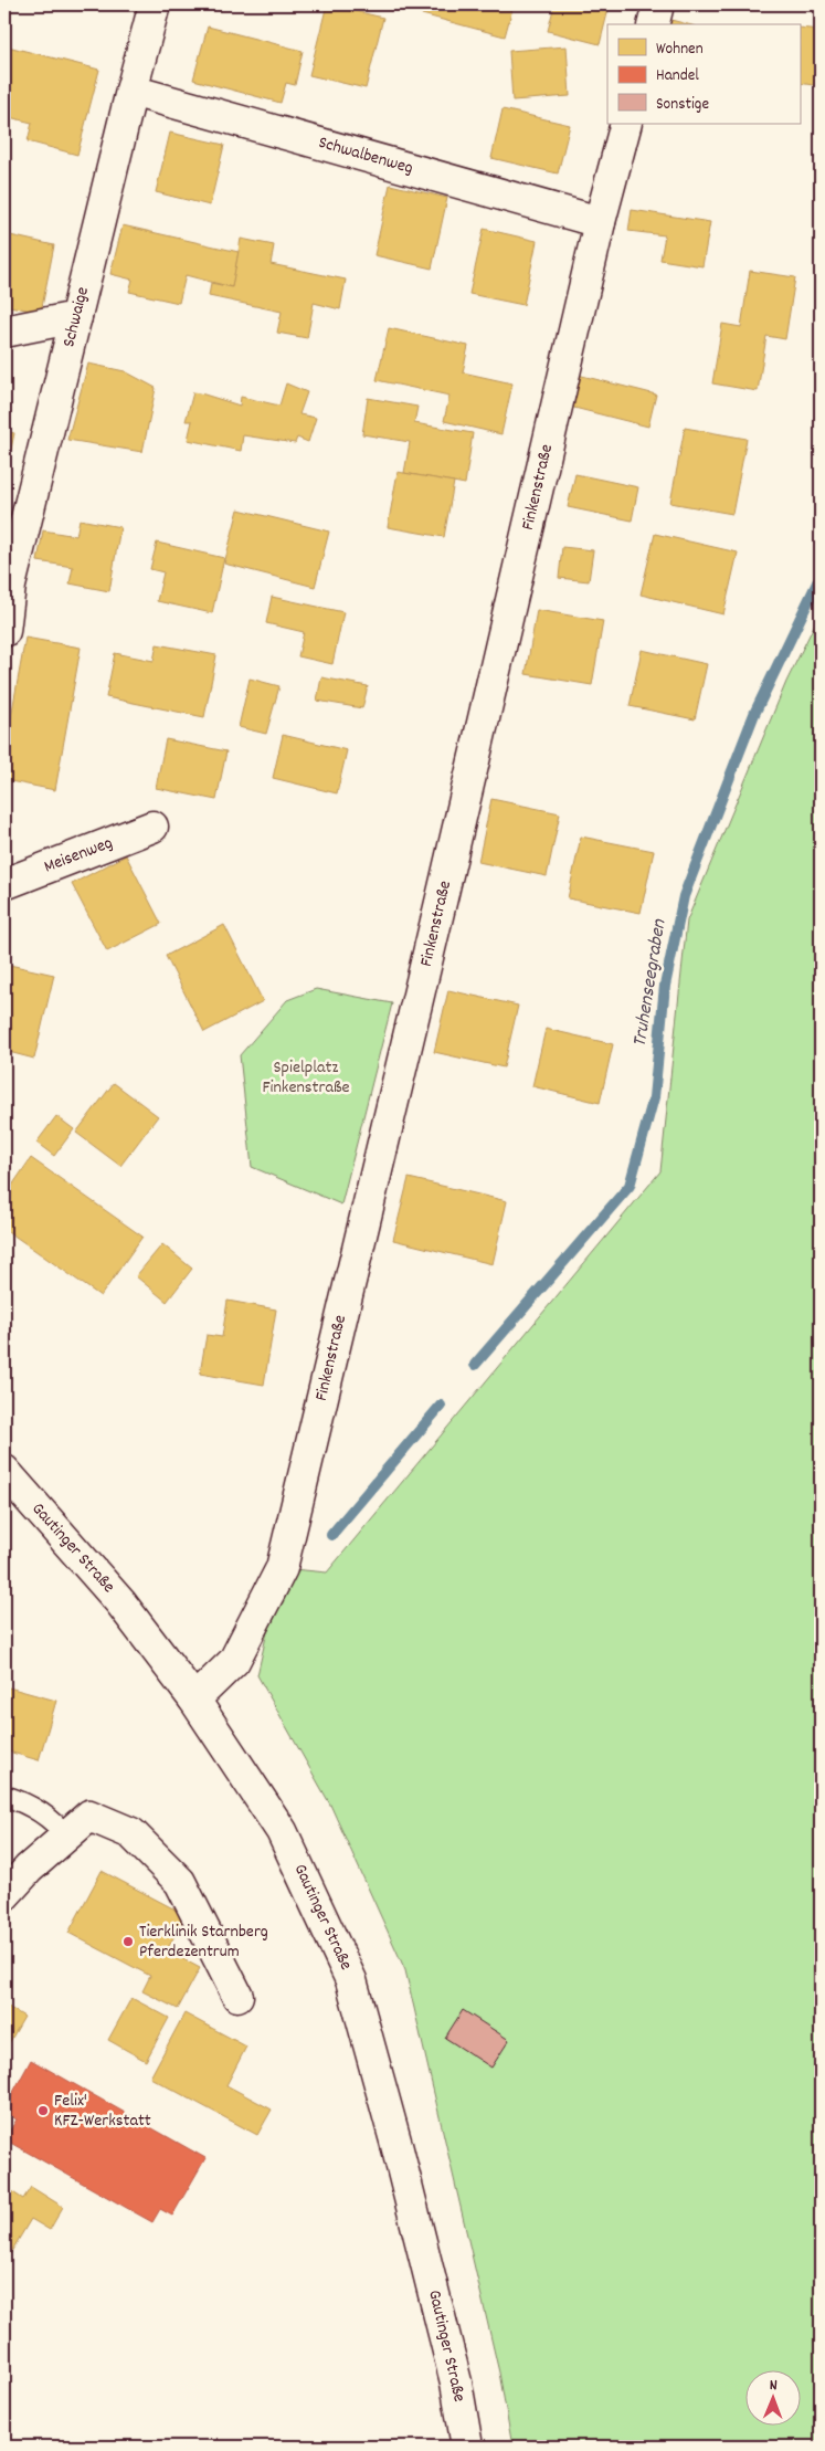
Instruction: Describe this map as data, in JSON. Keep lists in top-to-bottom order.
{
  "streets": {
    "street": [
      "Schwalbenweg",
      "Schwaige",
      "Finkenstraße",
      "Meisenweg",
      "Gautinger Straße"
    ]
  },
  "crossings": [
    ["Schwalbenweg", "Schwaige"],
    ["Schwalbenweg", "Finkenstraße"],
    ["Finkenstraße", "Gautinger Straße"]
  ],
  "water": ["Truhenseegraben"],
  "parks": ["Spielplatz Finkenstraße"],
  "places": ["Tierklinik Starnberg Pferdezentrum", "Felix' KFZ-Werkstatt"],
  "legend": ["Wohnen", "Handel", "Sonstige"],
  "north": "top"
}
